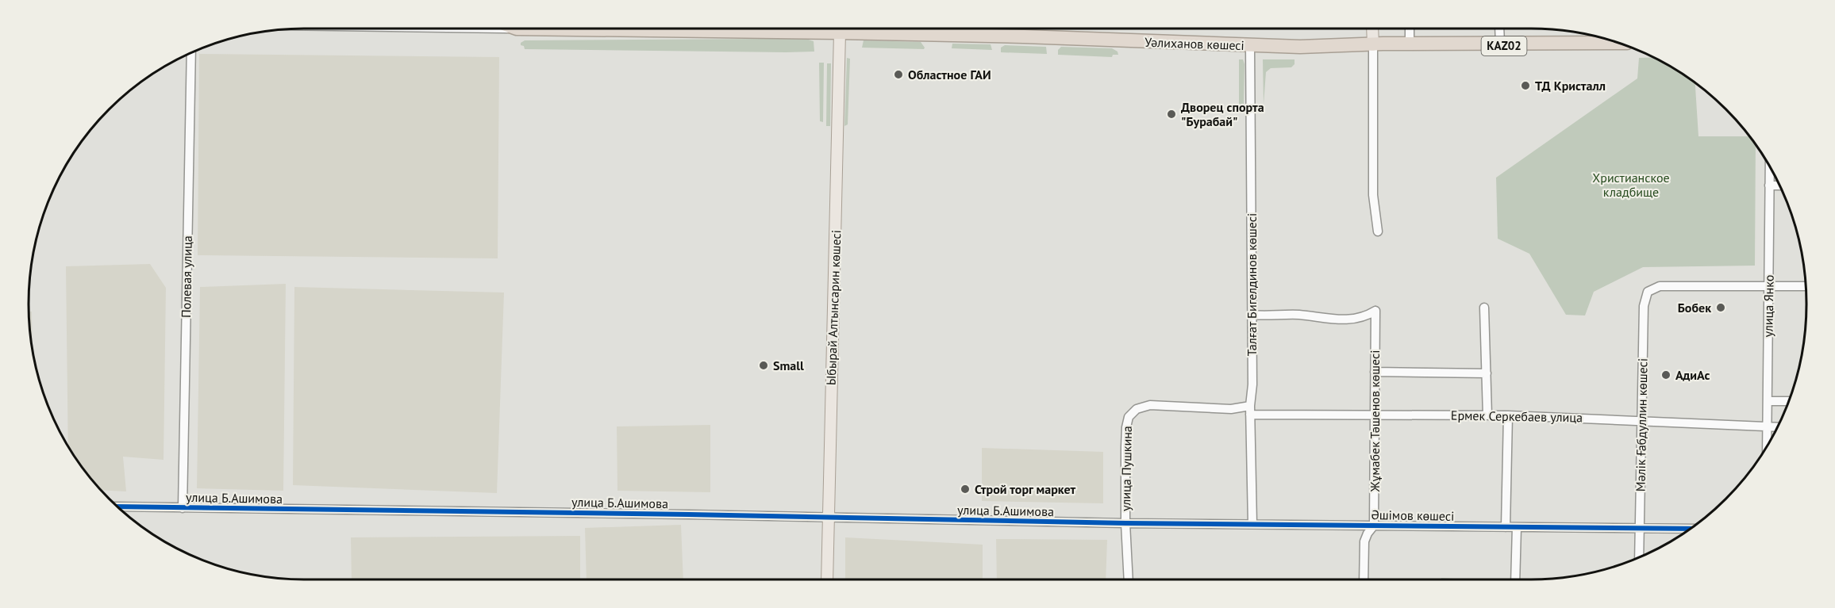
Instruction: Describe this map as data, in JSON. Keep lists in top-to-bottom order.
{
  "streets": {
    "highway": ["Уәлиханов көшесі", "KАZ02"],
    "main road": ["Ыбырай Алтынсарин көшесі"],
    "street": [
      "Полевая улица",
      "Талғат Бигелдинов көшесі",
      "улица Янко",
      "Ермек Серкебаев улица",
      "Жұмабек Тәшенов көшесі",
      "Мәлік Ғабдуллин көшесі",
      "улица Пушкина",
      "улица Б.Ашимова",
      "Әшімов көшесі"
    ]
  },
  "crossings": [
    ["Уәлиханов көшесі", "KАZ02"],
    ["Уәлиханов көшесі", "Талғат Бигелдинов көшесі"],
    ["Полевая улица", "улица Б.Ашимова"],
    ["Талғат Бигелдинов көшесі", "Ермек Серкебаев улица"],
    ["Талғат Бигелдинов көшесі", "Жұмабек Тәшенов көшесі"],
    ["Талғат Бигелдинов көшесі", "улица Пушкина"],
    ["Талғат Бигелдинов көшесі", "Әшімов көшесі"],
    ["улица Янко", "Ермек Серкебаев улица"],
    ["улица Янко", "Мәлік Ғабдуллин көшесі"],
    ["Ыбырай Алтынсарин көшесі", "улица Б.Ашимова"],
    ["Ермек Серкебаев улица", "Жұмабек Тәшенов көшесі"],
    ["Ермек Серкебаев улица", "Мәлік Ғабдуллин көшесі"],
    ["Жұмабек Тәшенов көшесі", "Әшімов көшесі"],
    ["Мәлік Ғабдуллин көшесі", "Әшімов көшесі"],
    ["улица Пушкина", "улица Б.Ашимова"],
    ["улица Пушкина", "Әшімов көшесі"],
    ["улица Б.Ашимова", "Әшімов көшесі"]
  ],
  "parks": ["Христианское кладбище"],
  "places": [
    "Областное ГАИ",
    "ТД Кристалл",
    "Дворец спорта \"Бурабай\"",
    "Бобек",
    "Small",
    "АдиАс",
    "Строй торг маркет"
  ]
}
